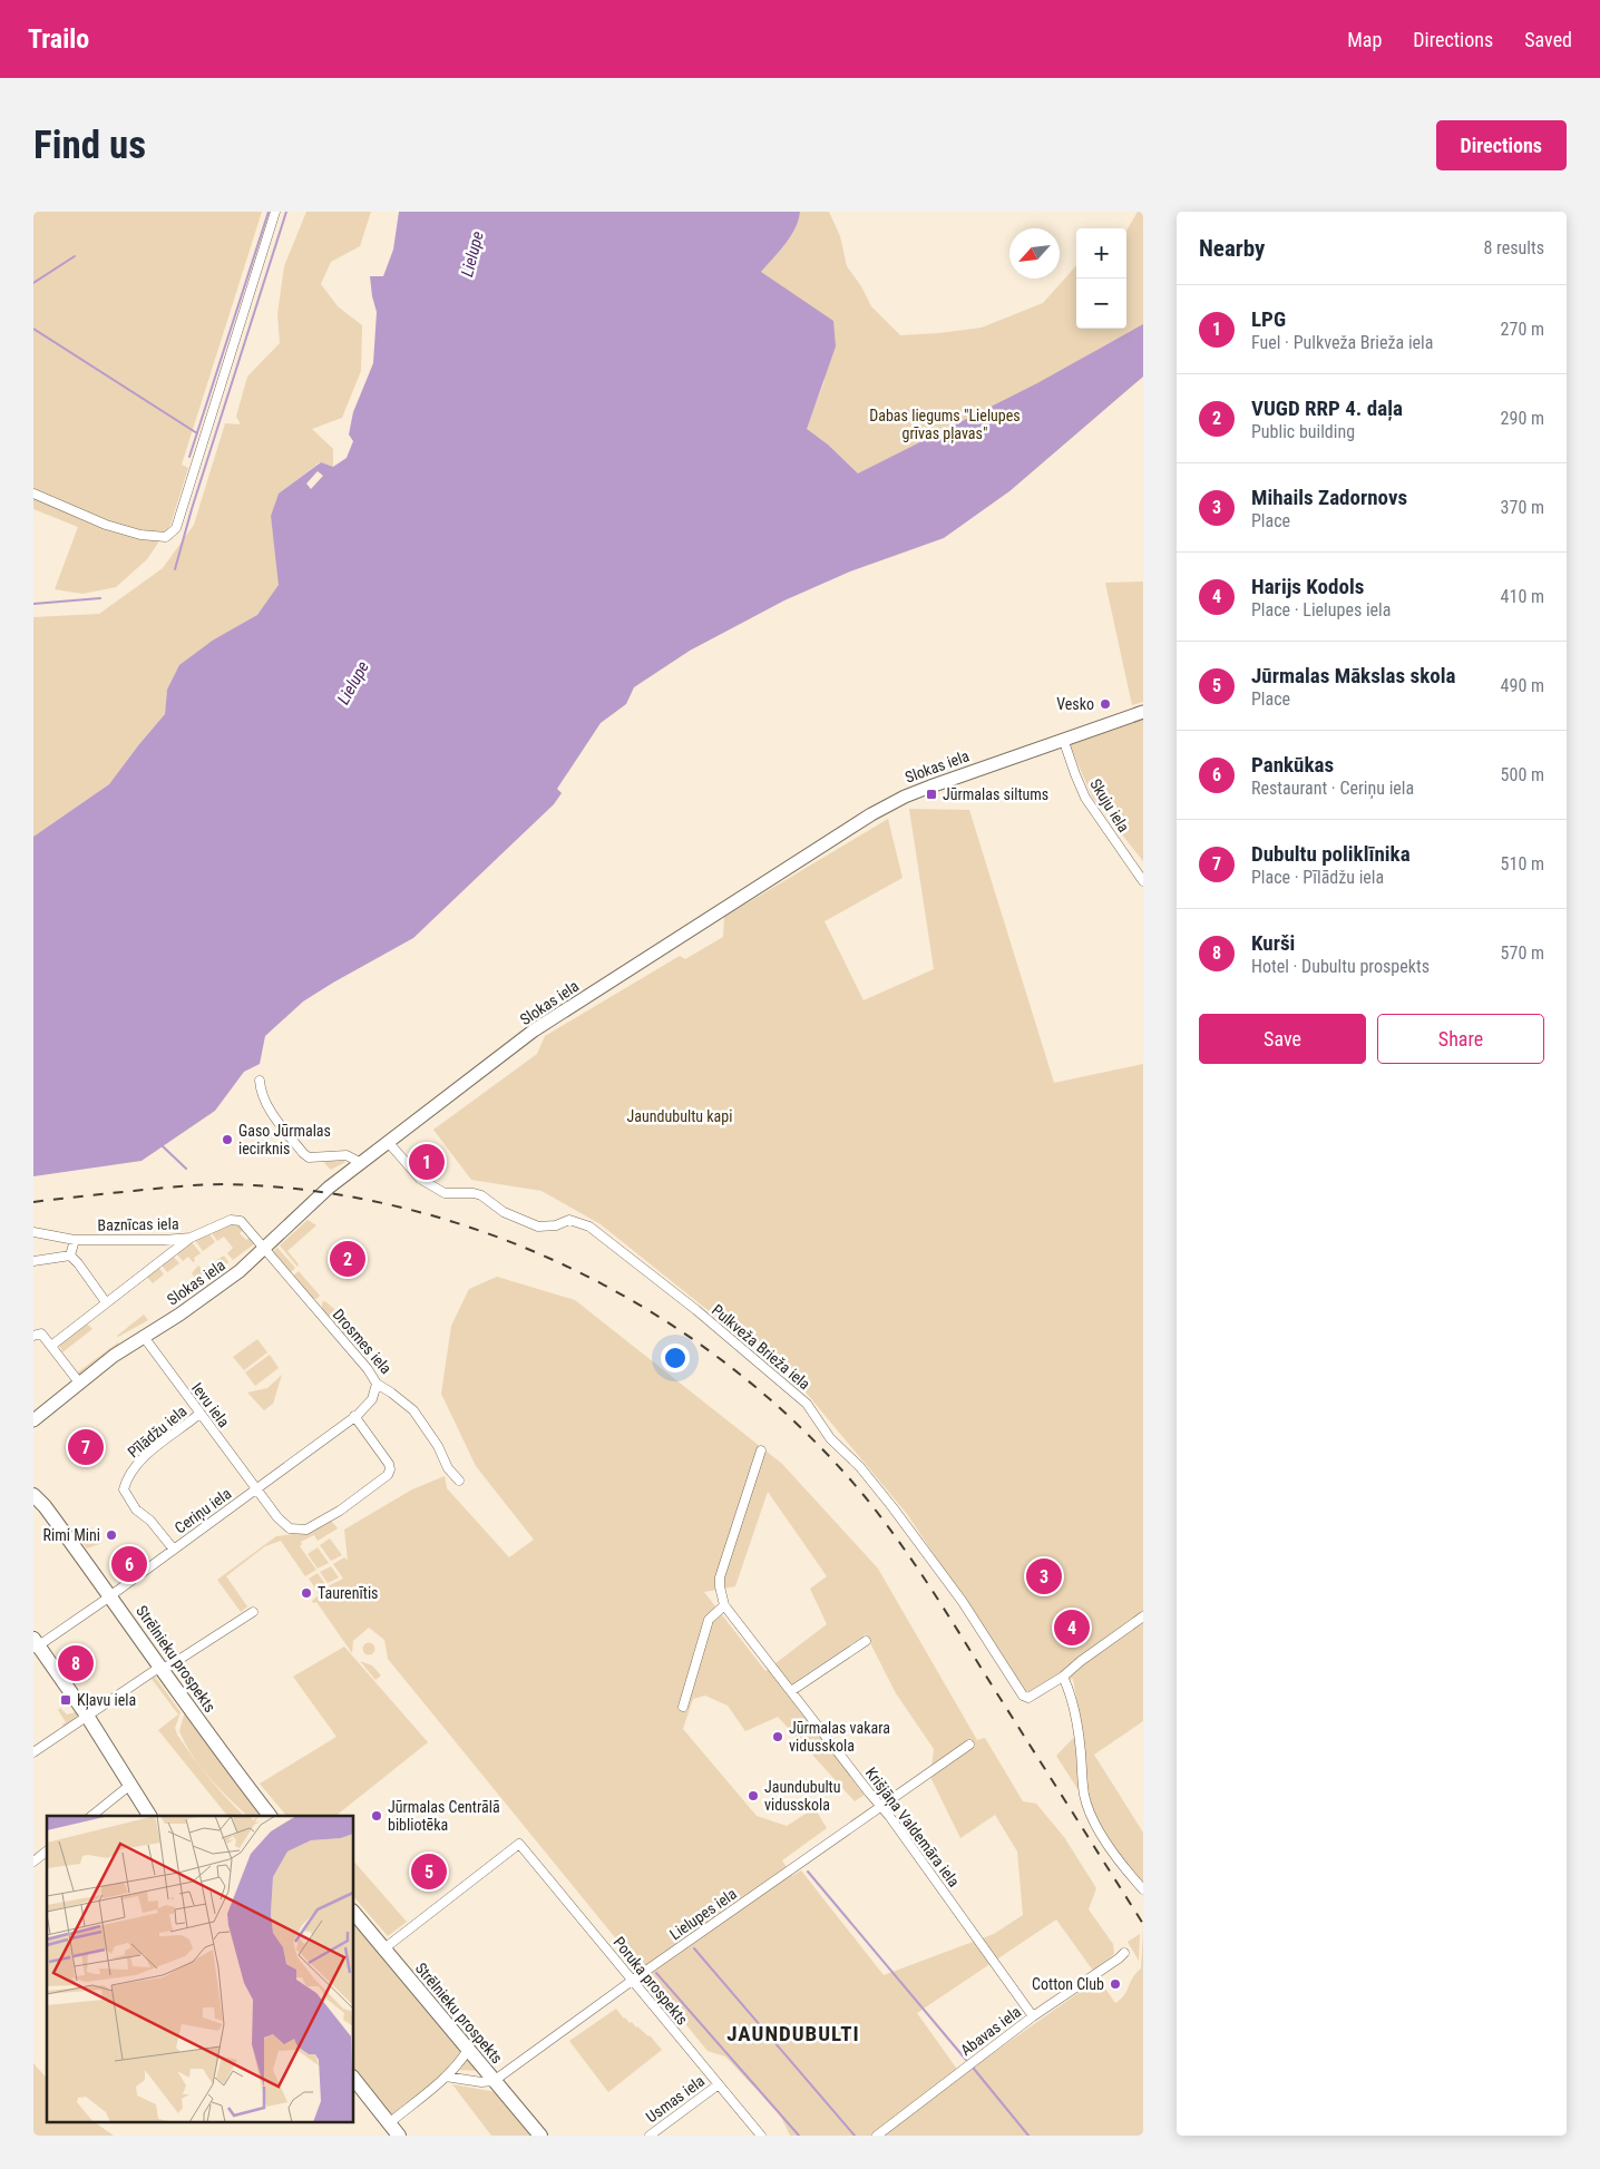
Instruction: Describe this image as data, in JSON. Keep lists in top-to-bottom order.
{
  "streets": {
    "main road": ["Slokas iela", "Strēlnieku prospekts"],
    "street": [
      "Skuju iela",
      "Baznīcas iela",
      "Drosmes iela",
      "Pulkveža Brieža iela",
      "Ievu iela",
      "Pīlādžu iela",
      "Ceriņu iela",
      "Krišjāņa Valdemāra iela",
      "Lielupes iela",
      "Poruka prospekts",
      "Abavas iela",
      "Usmas iela"
    ]
  },
  "crossings": [
    ["Slokas iela", "Skuju iela"],
    ["Slokas iela", "Drosmes iela"],
    ["Slokas iela", "Pulkveža Brieža iela"],
    ["Slokas iela", "Ievu iela"],
    ["Baznīcas iela", "Drosmes iela"],
    ["Drosmes iela", "Ceriņu iela"],
    ["Ievu iela", "Pīlādžu iela"],
    ["Ievu iela", "Ceriņu iela"],
    ["Pīlādžu iela", "Ceriņu iela"],
    ["Ceriņu iela", "Strēlnieku prospekts"],
    ["Strēlnieku prospekts", "Lielupes iela"],
    ["Strēlnieku prospekts", "Poruka prospekts"],
    ["Krišjāņa Valdemāra iela", "Lielupes iela"],
    ["Krišjāņa Valdemāra iela", "Abavas iela"],
    ["Lielupes iela", "Poruka prospekts"],
    ["Poruka prospekts", "Usmas iela"]
  ],
  "districts": ["JAUNDUBULTI"],
  "water": ["Lielupe"],
  "parks": ["Dabas liegums \"Lielupes grīvas pļavas\"", "Jaundubultu kapi"],
  "places": {
    "other": [
      "Vesko",
      "Gaso Jūrmalas iecirknis",
      "Rimi Mini",
      "Taurenītis",
      "Jūrmalas vakara vidusskola",
      "Jaundubultu vidusskola",
      "Jūrmalas Centrālā bibliotēka",
      "Cotton Club"
    ],
    "transit": ["Jūrmalas siltums", "Kļavu iela"]
  },
  "north": "bottom left",
  "page": {
    "header": "Trailo",
    "nav": ["Map", "Directions", "Saved"],
    "buttons": [
      "Directions",
      ["Save", "Share"]
    ],
    "title": "Find us",
    "heading": ["Nearby", "8 results"],
    "map_buttons": ["+", "−"],
    "list": [
      {
        "mark": "1",
        "name": "LPG",
        "note": "Fuel · Pulkveža Brieža iela",
        "value": "270 m"
      },
      {
        "mark": "2",
        "name": "VUGD RRP 4. daļa",
        "note": "Public building",
        "value": "290 m"
      },
      {
        "mark": "3",
        "name": "Mihails Zadornovs",
        "note": "Place",
        "value": "370 m"
      },
      {
        "mark": "4",
        "name": "Harijs Kodols",
        "note": "Place · Lielupes iela",
        "value": "410 m"
      },
      {
        "mark": "5",
        "name": "Jūrmalas Mākslas skola",
        "note": "Place",
        "value": "490 m"
      },
      {
        "mark": "6",
        "name": "Pankūkas",
        "note": "Restaurant · Ceriņu iela",
        "value": "500 m"
      },
      {
        "mark": "7",
        "name": "Dubultu poliklīnika",
        "note": "Place · Pīlādžu iela",
        "value": "510 m"
      },
      {
        "mark": "8",
        "name": "Kurši",
        "note": "Hotel · Dubultu prospekts",
        "value": "570 m"
      }
    ],
    "pins": [
      "1",
      "2",
      "7",
      "6",
      "3",
      "4",
      "8",
      "5"
    ]
  }
}
